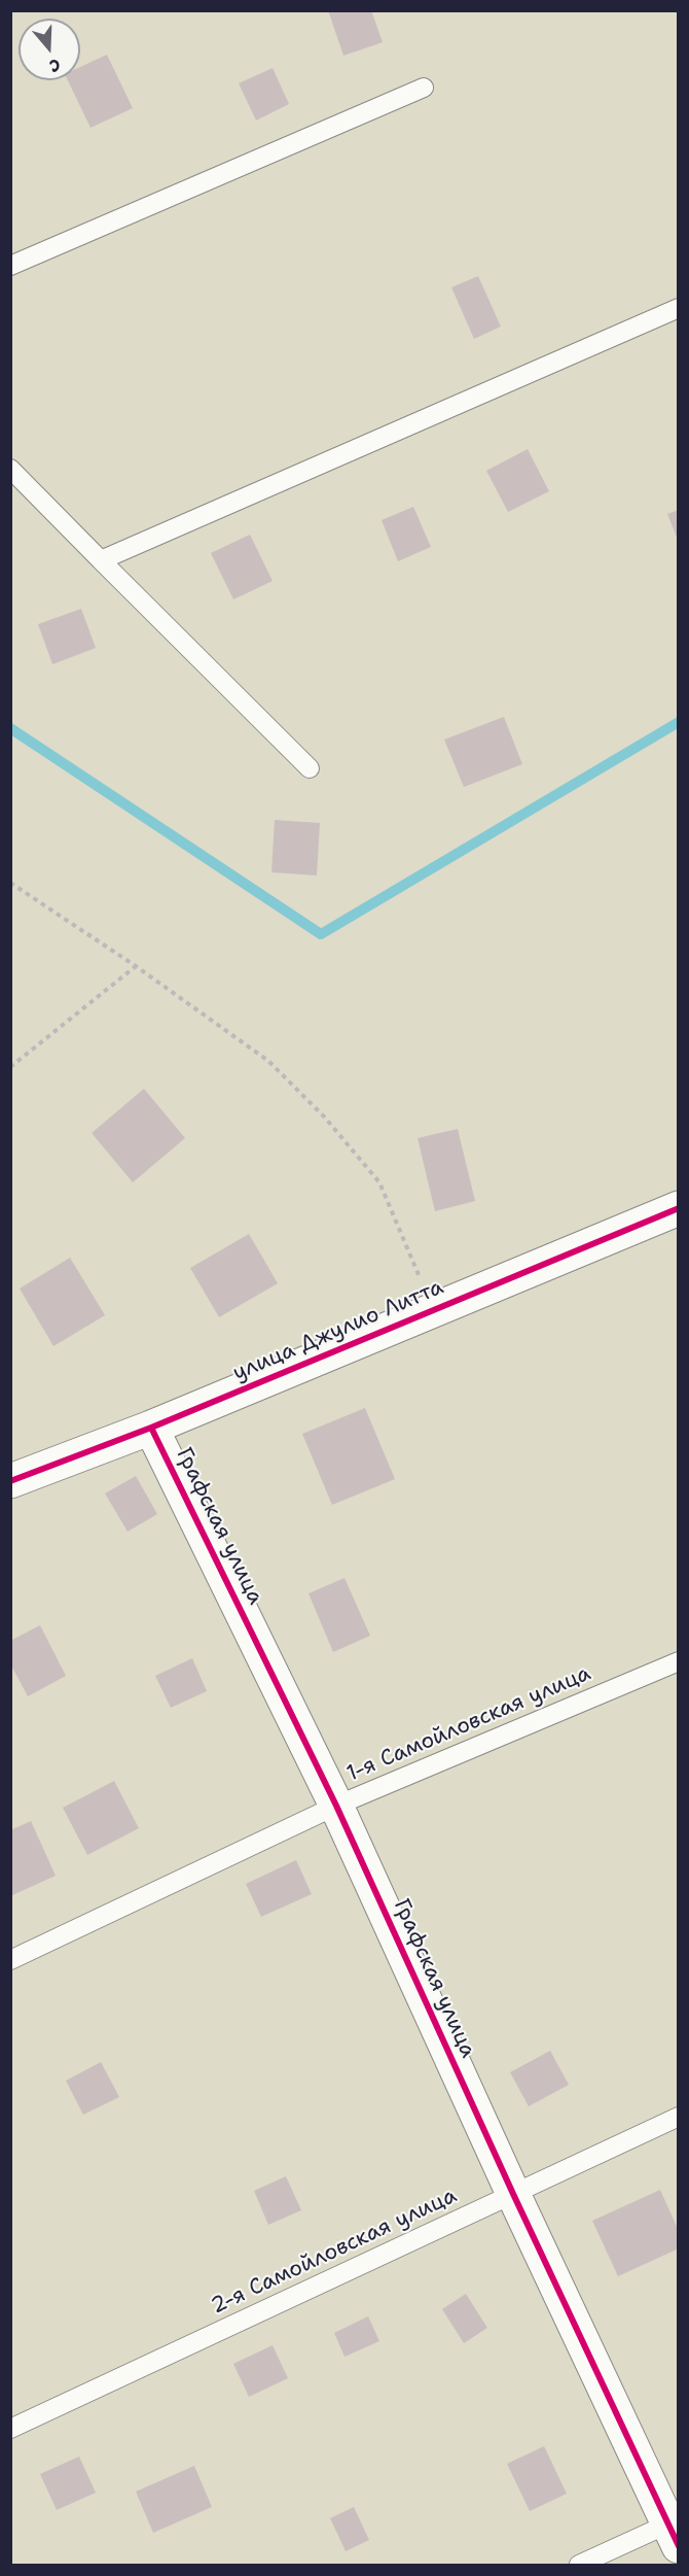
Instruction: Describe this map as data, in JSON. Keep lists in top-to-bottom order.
{
  "streets": {
    "street": ["улица Джулио Литта", "Графская улица"],
    "lane": ["1-я Самойловская улица", "2-я Самойловская улица"]
  },
  "crossings": [
    ["улица Джулио Литта", "Графская улица"],
    ["Графская улица", "1-я Самойловская улица"],
    ["Графская улица", "2-я Самойловская улица"]
  ],
  "north": "bottom"
}
